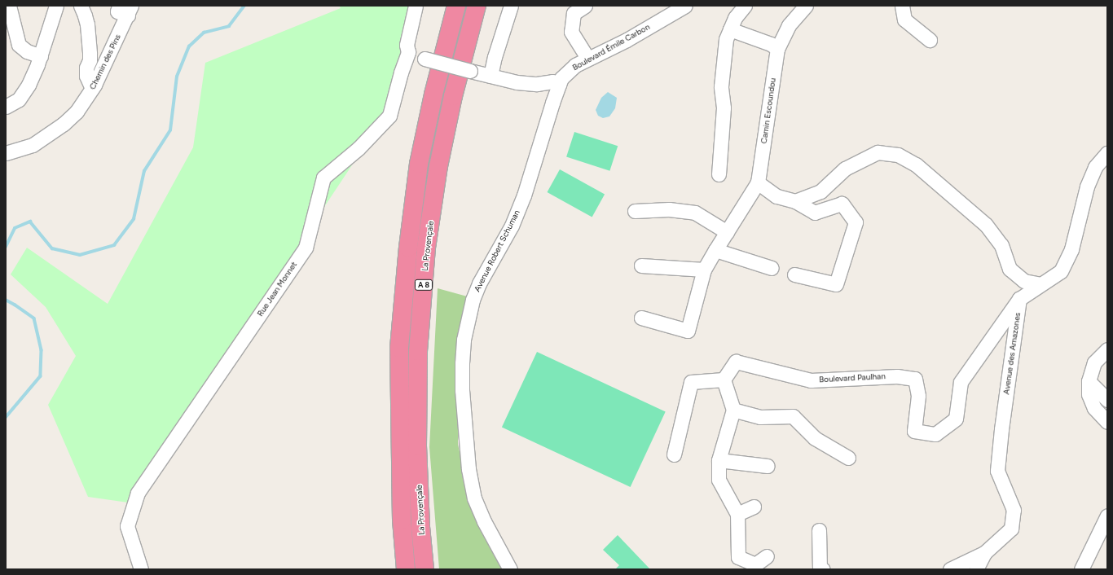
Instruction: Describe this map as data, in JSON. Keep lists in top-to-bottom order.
{
  "streets": {
    "highway": ["La Provençale", "A 8"],
    "street": [
      "Boulevard Émile Carbon",
      "Chemin des Pins",
      "Camin Escoundou",
      "Avenue Robert Schuman",
      "Rue Jean Monnet",
      "Avenue des Amazones",
      "Boulevard Paulhan"
    ]
  },
  "crossings": [
    ["Boulevard Émile Carbon", "Avenue Robert Schuman"],
    ["Avenue des Amazones", "Boulevard Paulhan"]
  ]
}
